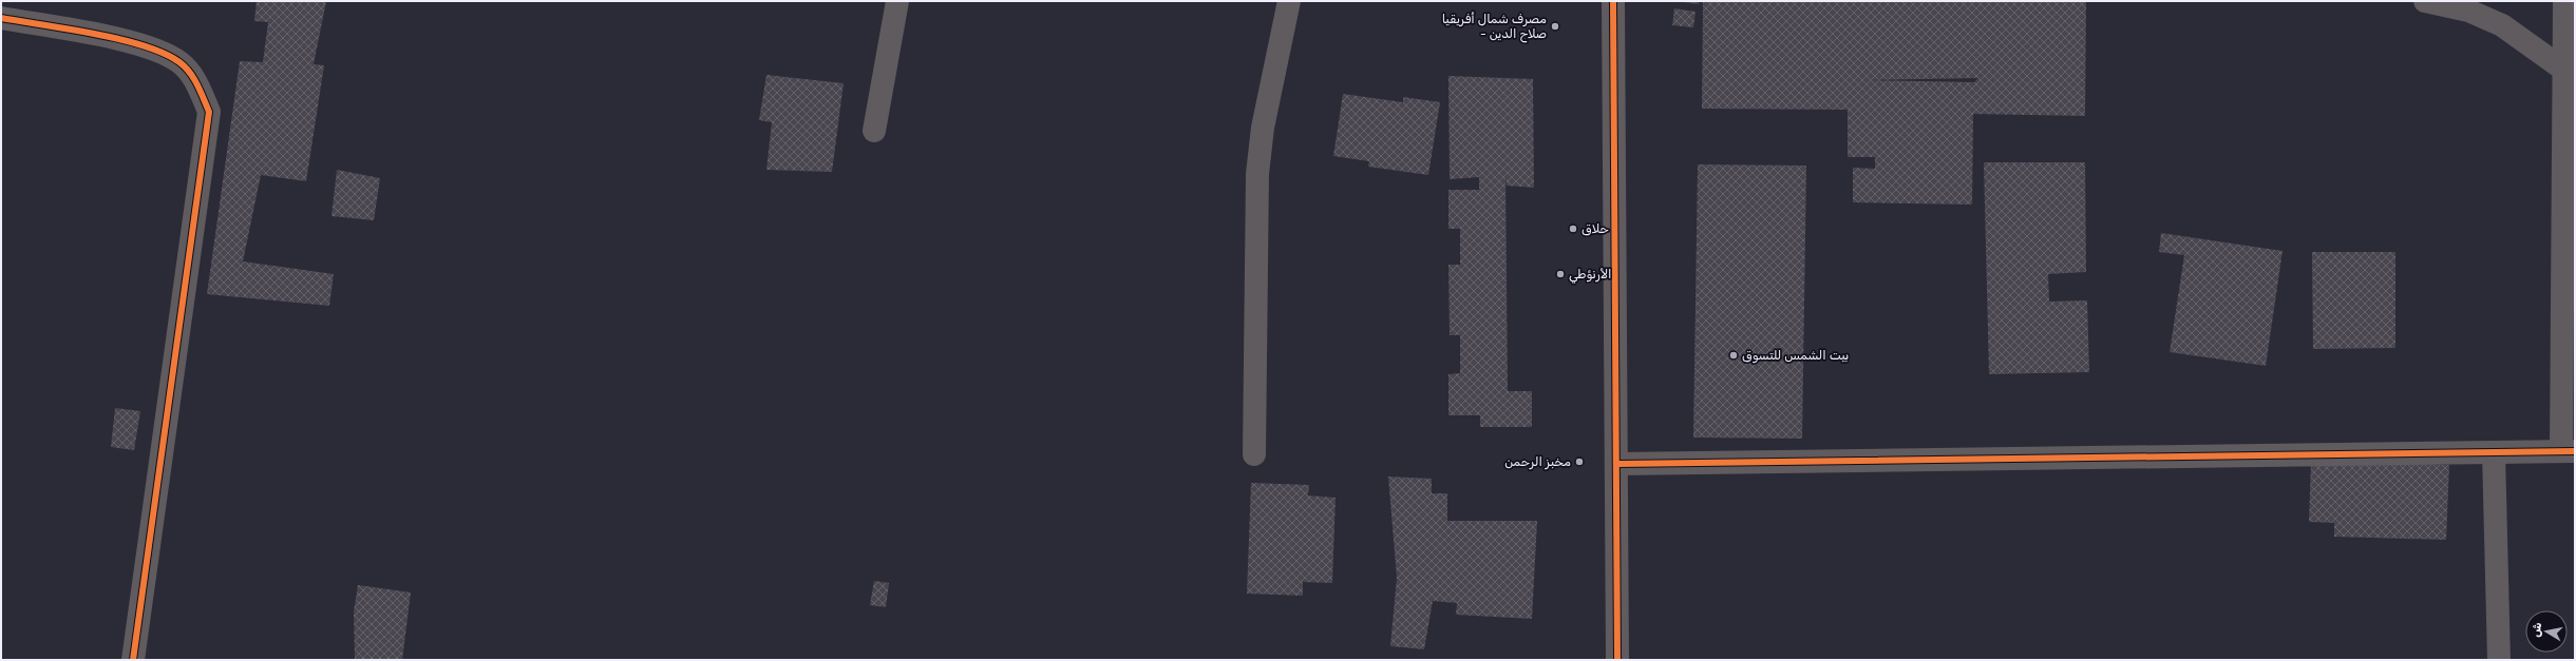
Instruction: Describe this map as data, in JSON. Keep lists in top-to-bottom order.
{
  "places": [
    "مصرف شمال أفريقيا - صلاح الدين",
    "حلاق",
    "الأرنؤطي",
    "بيت الشمس للتسوق",
    "مخبز الرحمن"
  ],
  "north": "left"
}
